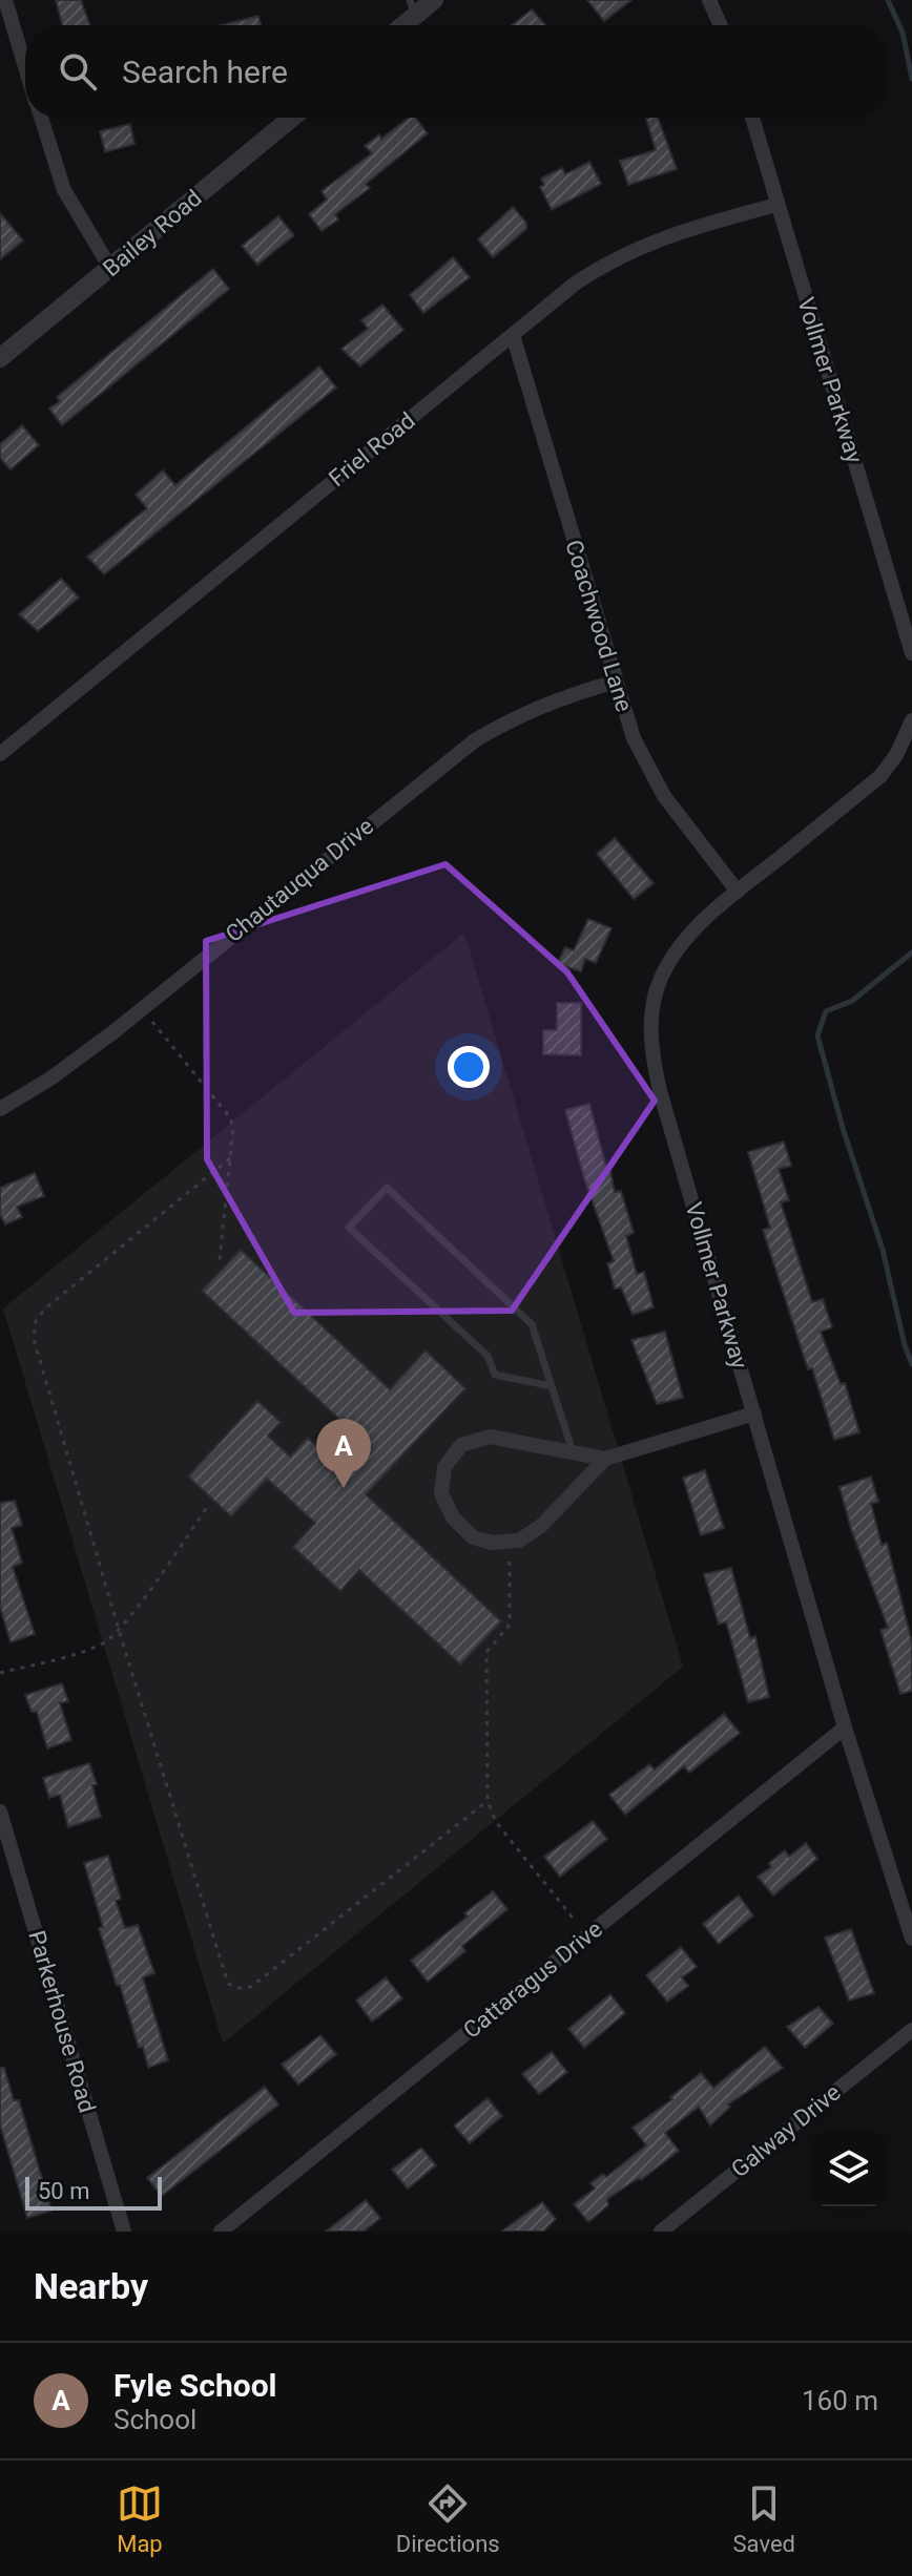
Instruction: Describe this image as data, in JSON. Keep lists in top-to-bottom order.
{
  "streets": {
    "street": [
      "Bailey Road",
      "Vollmer Parkway",
      "Friel Road",
      "Coachwood Lane",
      "Chautauqua Drive",
      "Cattaragus Drive",
      "Parkerhouse Road",
      "Galway Drive"
    ]
  },
  "crossings": [
    ["Vollmer Parkway", "Friel Road"],
    ["Vollmer Parkway", "Coachwood Lane"],
    ["Vollmer Parkway", "Cattaragus Drive"],
    ["Friel Road", "Coachwood Lane"],
    ["Coachwood Lane", "Chautauqua Drive"]
  ],
  "scale_bar": "50 m",
  "page": {
    "search": "Search here",
    "pins": "A",
    "scale": "50 m",
    "heading": "Nearby",
    "list": [
      {
        "mark": "A",
        "name": "Fyle School",
        "note": "School",
        "value": "160 m"
      }
    ],
    "nav": ["Map", "Directions", "Saved"]
  }
}
